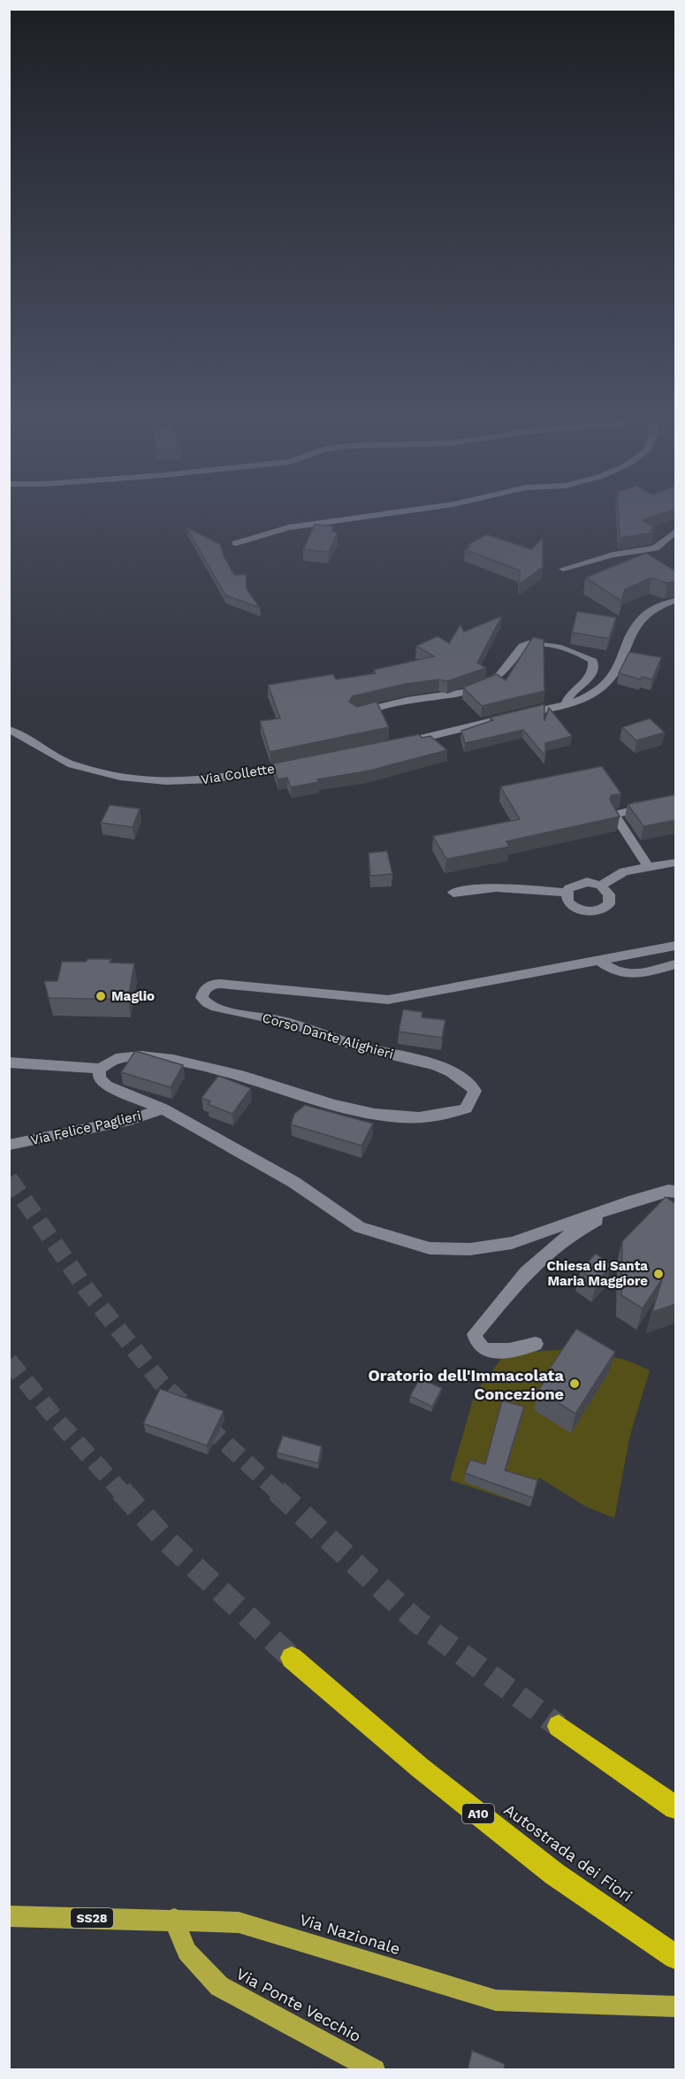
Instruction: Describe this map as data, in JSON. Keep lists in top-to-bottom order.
{
  "streets": {
    "highway": ["A10", "Autostrada dei Fiori"],
    "main road": ["SS28", "Via Nazionale", "Via Ponte Vecchio"],
    "street": ["Via Collette", "Corso Dante Alighieri", "Via Felice Paglieri"]
  },
  "crossings": [
    ["Via Nazionale", "Via Ponte Vecchio"]
  ],
  "places": ["Maglio", "Chiesa di Santa Maria Maggiore", "Oratorio dell'Immacolata Concezione"]
}
